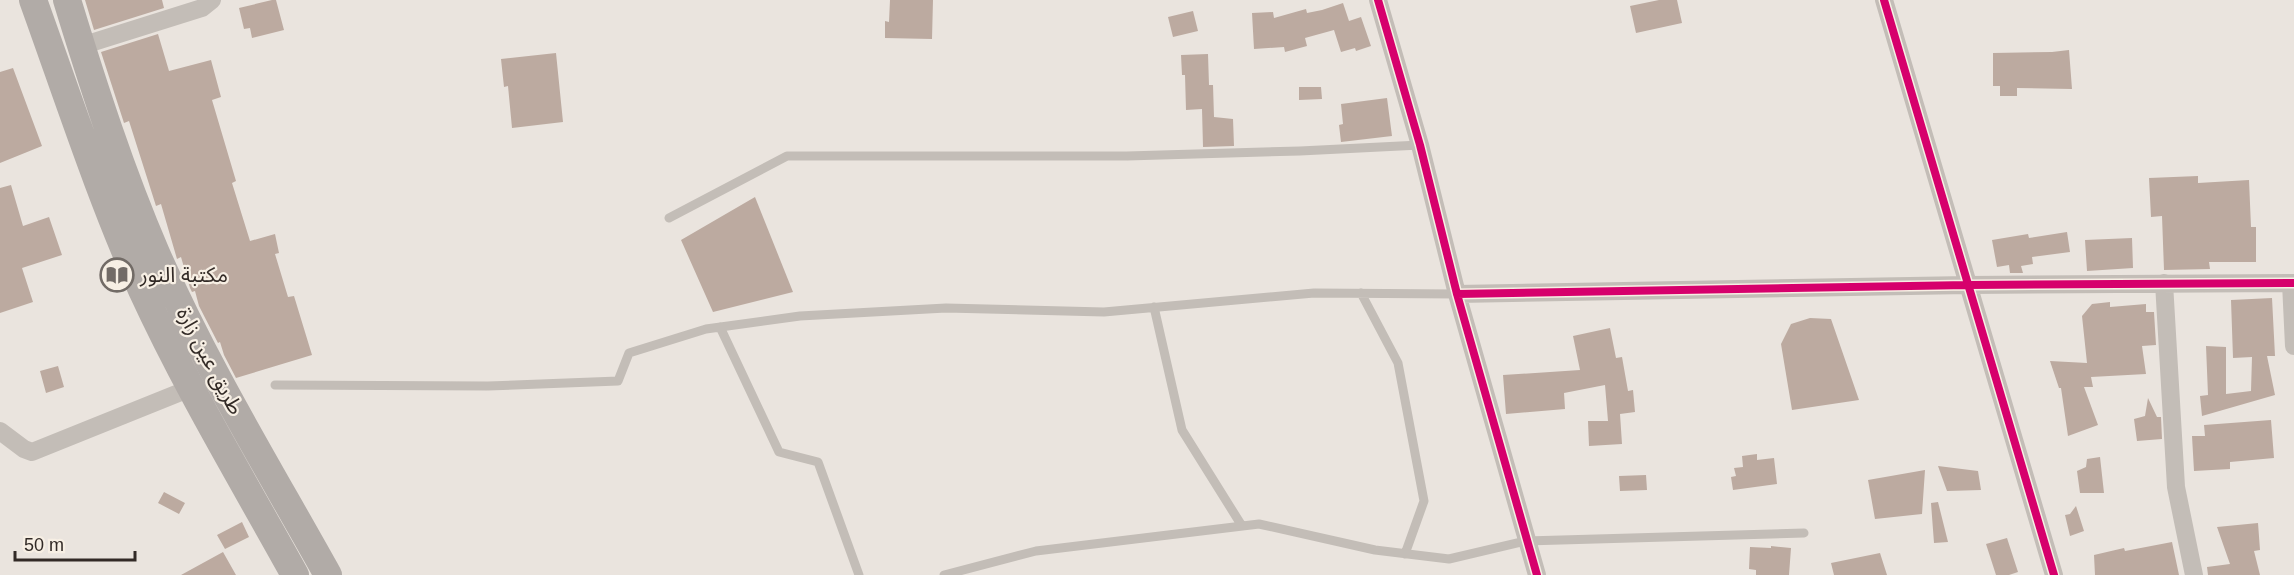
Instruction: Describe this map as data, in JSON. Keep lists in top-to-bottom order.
{
  "streets": {
    "main road": ["طريق عين زارة"]
  },
  "places": {
    "library": ["مكتبة النور"]
  },
  "scale_bar": "50 m"
}
